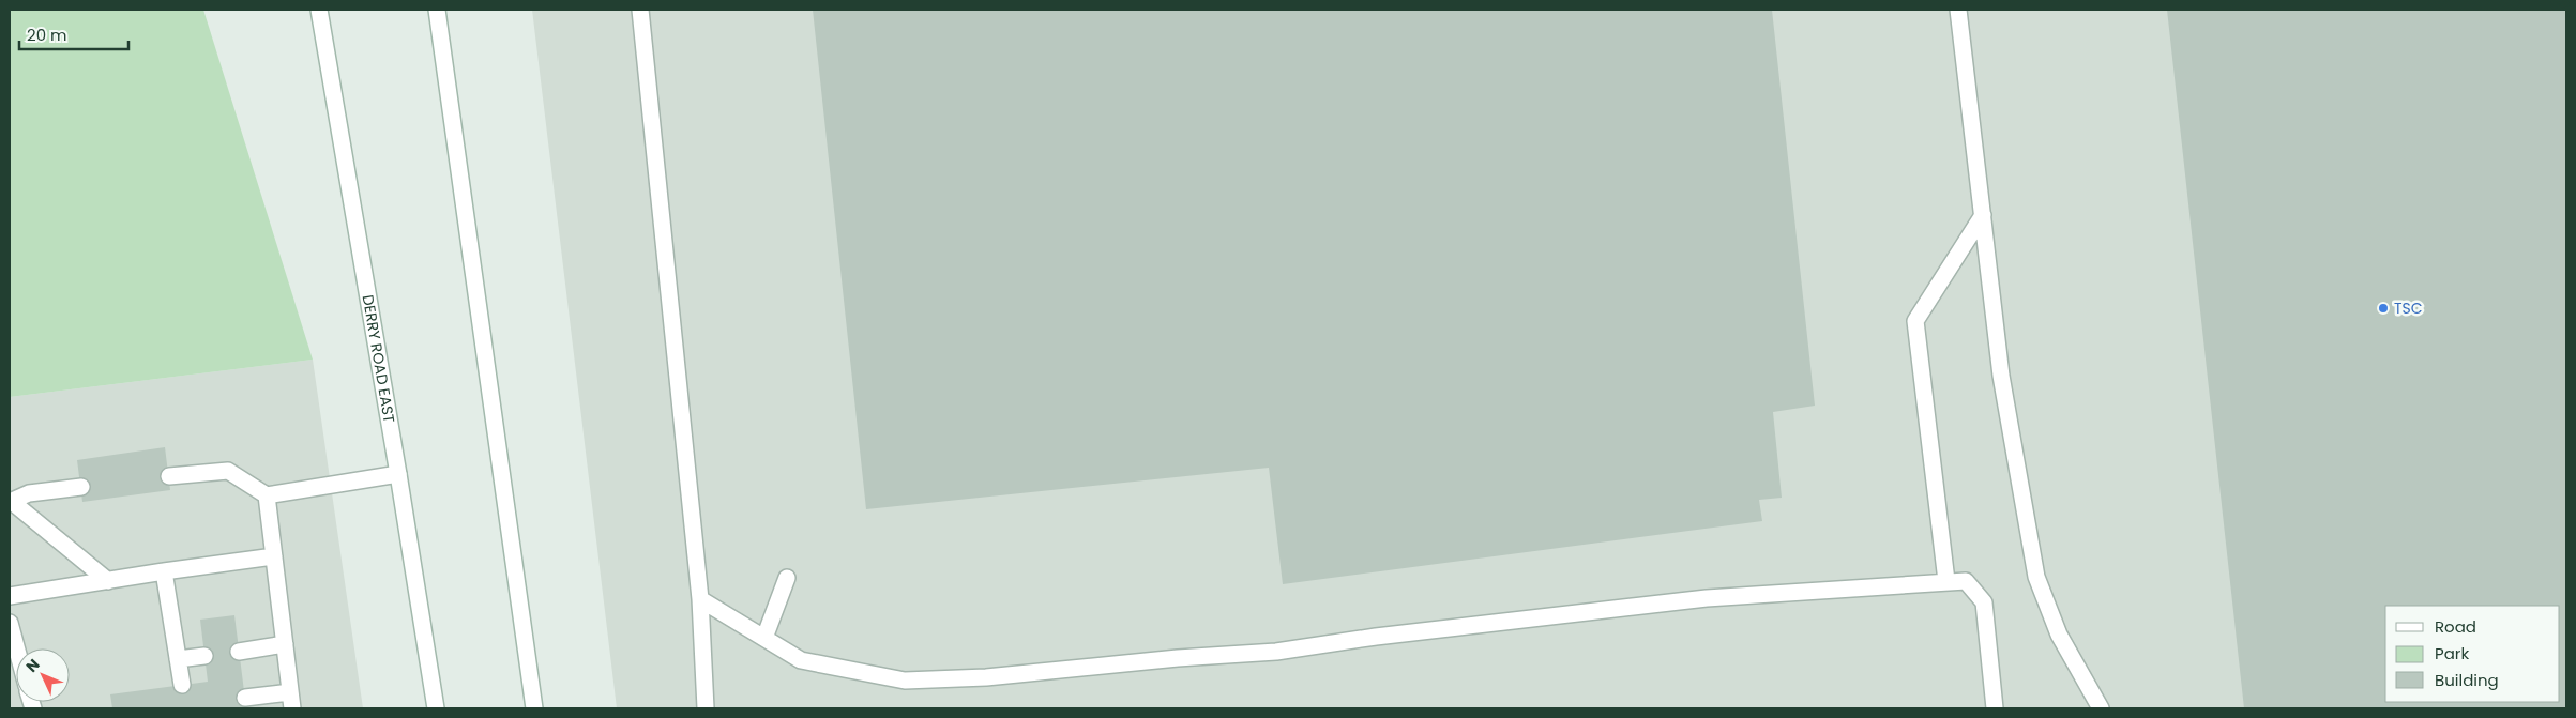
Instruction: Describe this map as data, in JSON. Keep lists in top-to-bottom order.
{
  "streets": {
    "main road": ["DERRY ROAD EAST"]
  },
  "places": ["TSC"],
  "legend": ["Road", "Park", "Building"],
  "scale_bar": "20 m",
  "north": "top left"
}
